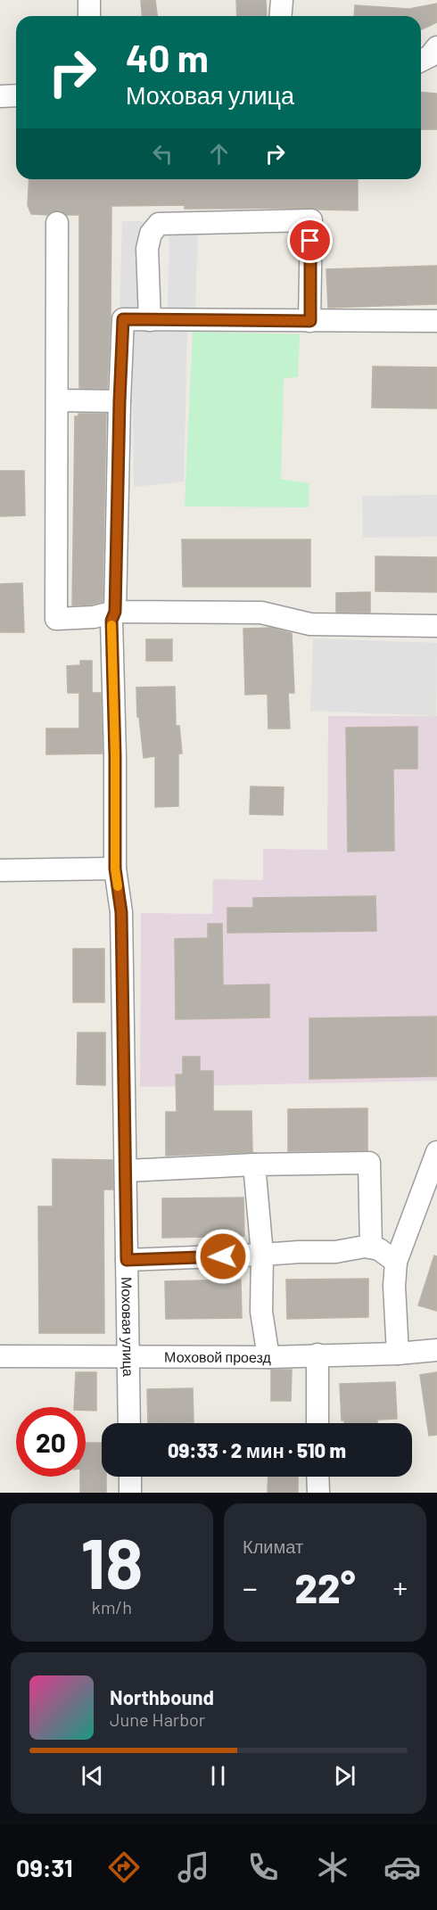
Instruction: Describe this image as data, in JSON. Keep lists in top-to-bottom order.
{
  "streets": {
    "street": ["Моховая улица", "Моховой проезд"]
  },
  "crossings": [
    ["Моховая улица", "Моховой проезд"]
  ],
  "page": {
    "turn": ["40 m", "Моховая улица"],
    "limit": "20",
    "trip": "09:33 · 2 мин · 510 m",
    "tile": [
      ["18", "km/h"],
      "Климат"
    ],
    "heat": ["−", "22°", "+"],
    "song": ["Northbound", "June Harbor"],
    "tabs": "09:31"
  }
}
